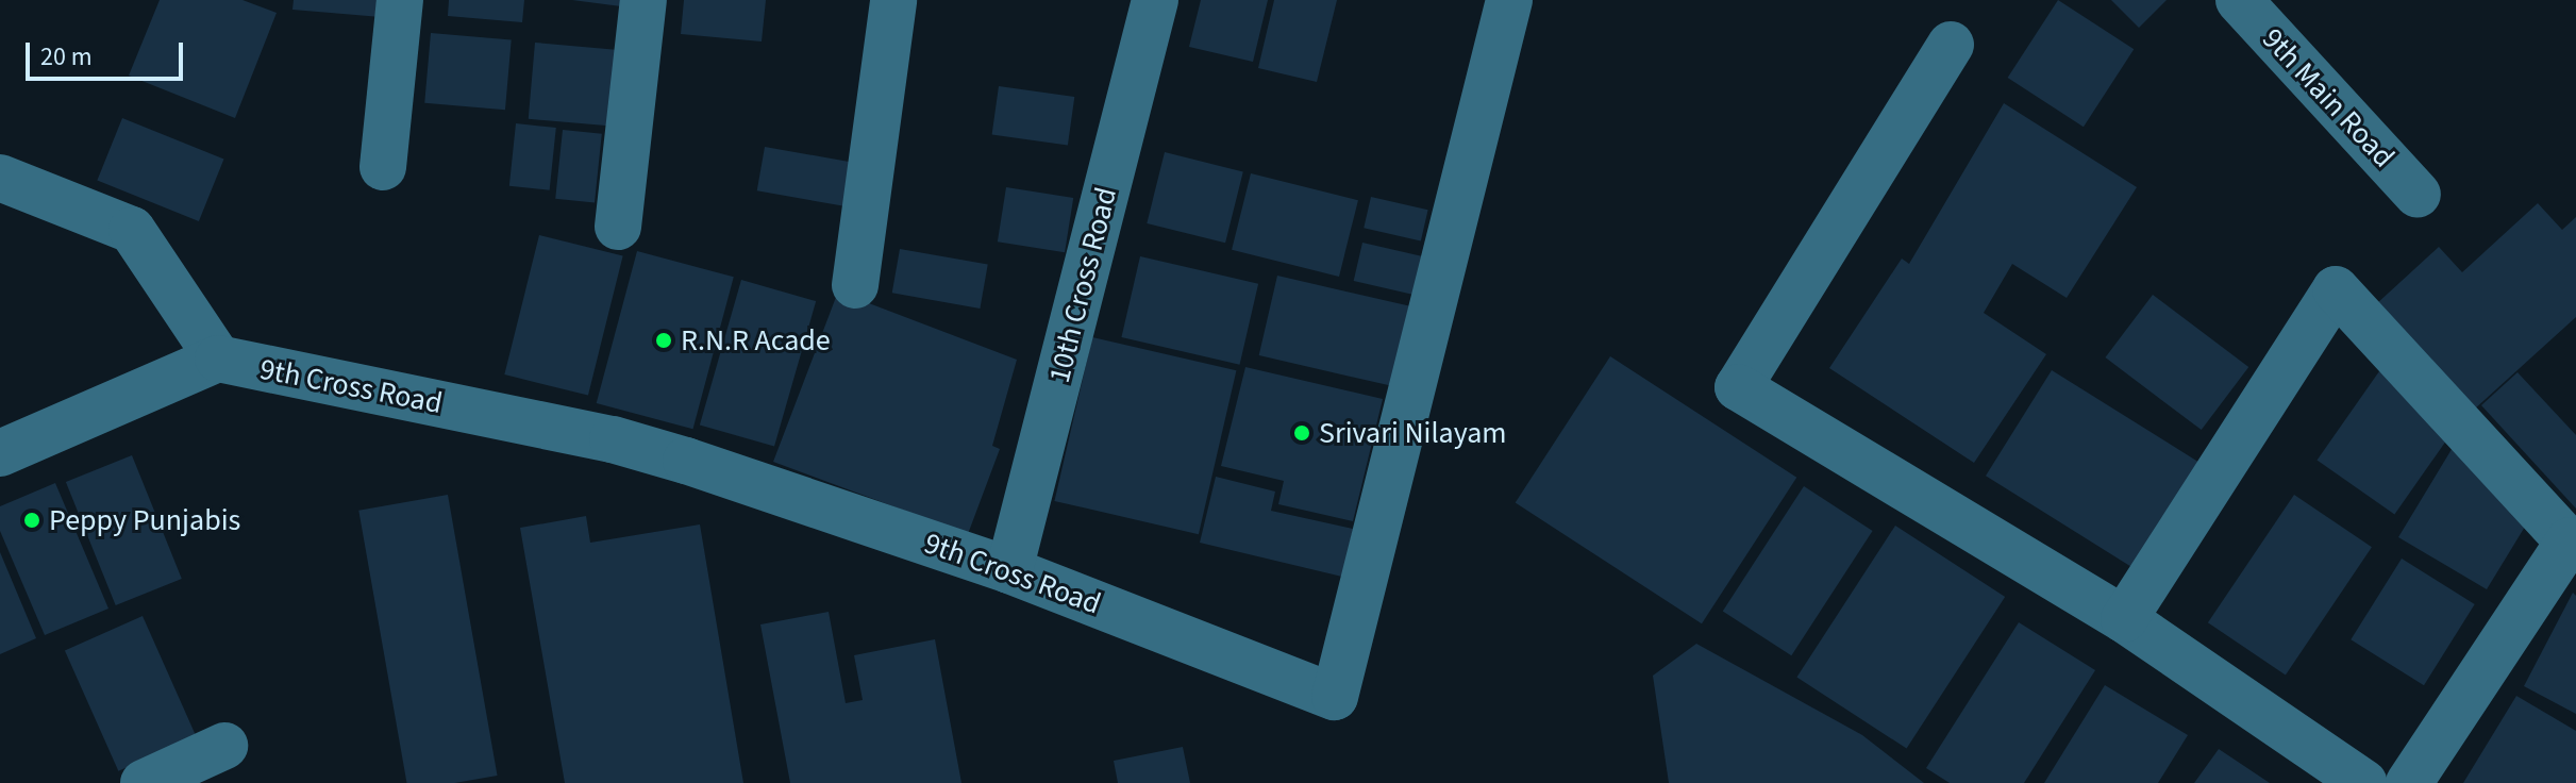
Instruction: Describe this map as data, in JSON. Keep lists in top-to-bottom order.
{
  "streets": {
    "street": ["9th Main Road", "10th Cross Road", "9th Cross Road"]
  },
  "crossings": [
    ["10th Cross Road", "9th Cross Road"]
  ],
  "places": ["R.N.R Acade", "Srivari Nilayam", "Peppy Punjabis"],
  "scale_bar": "20 m"
}
